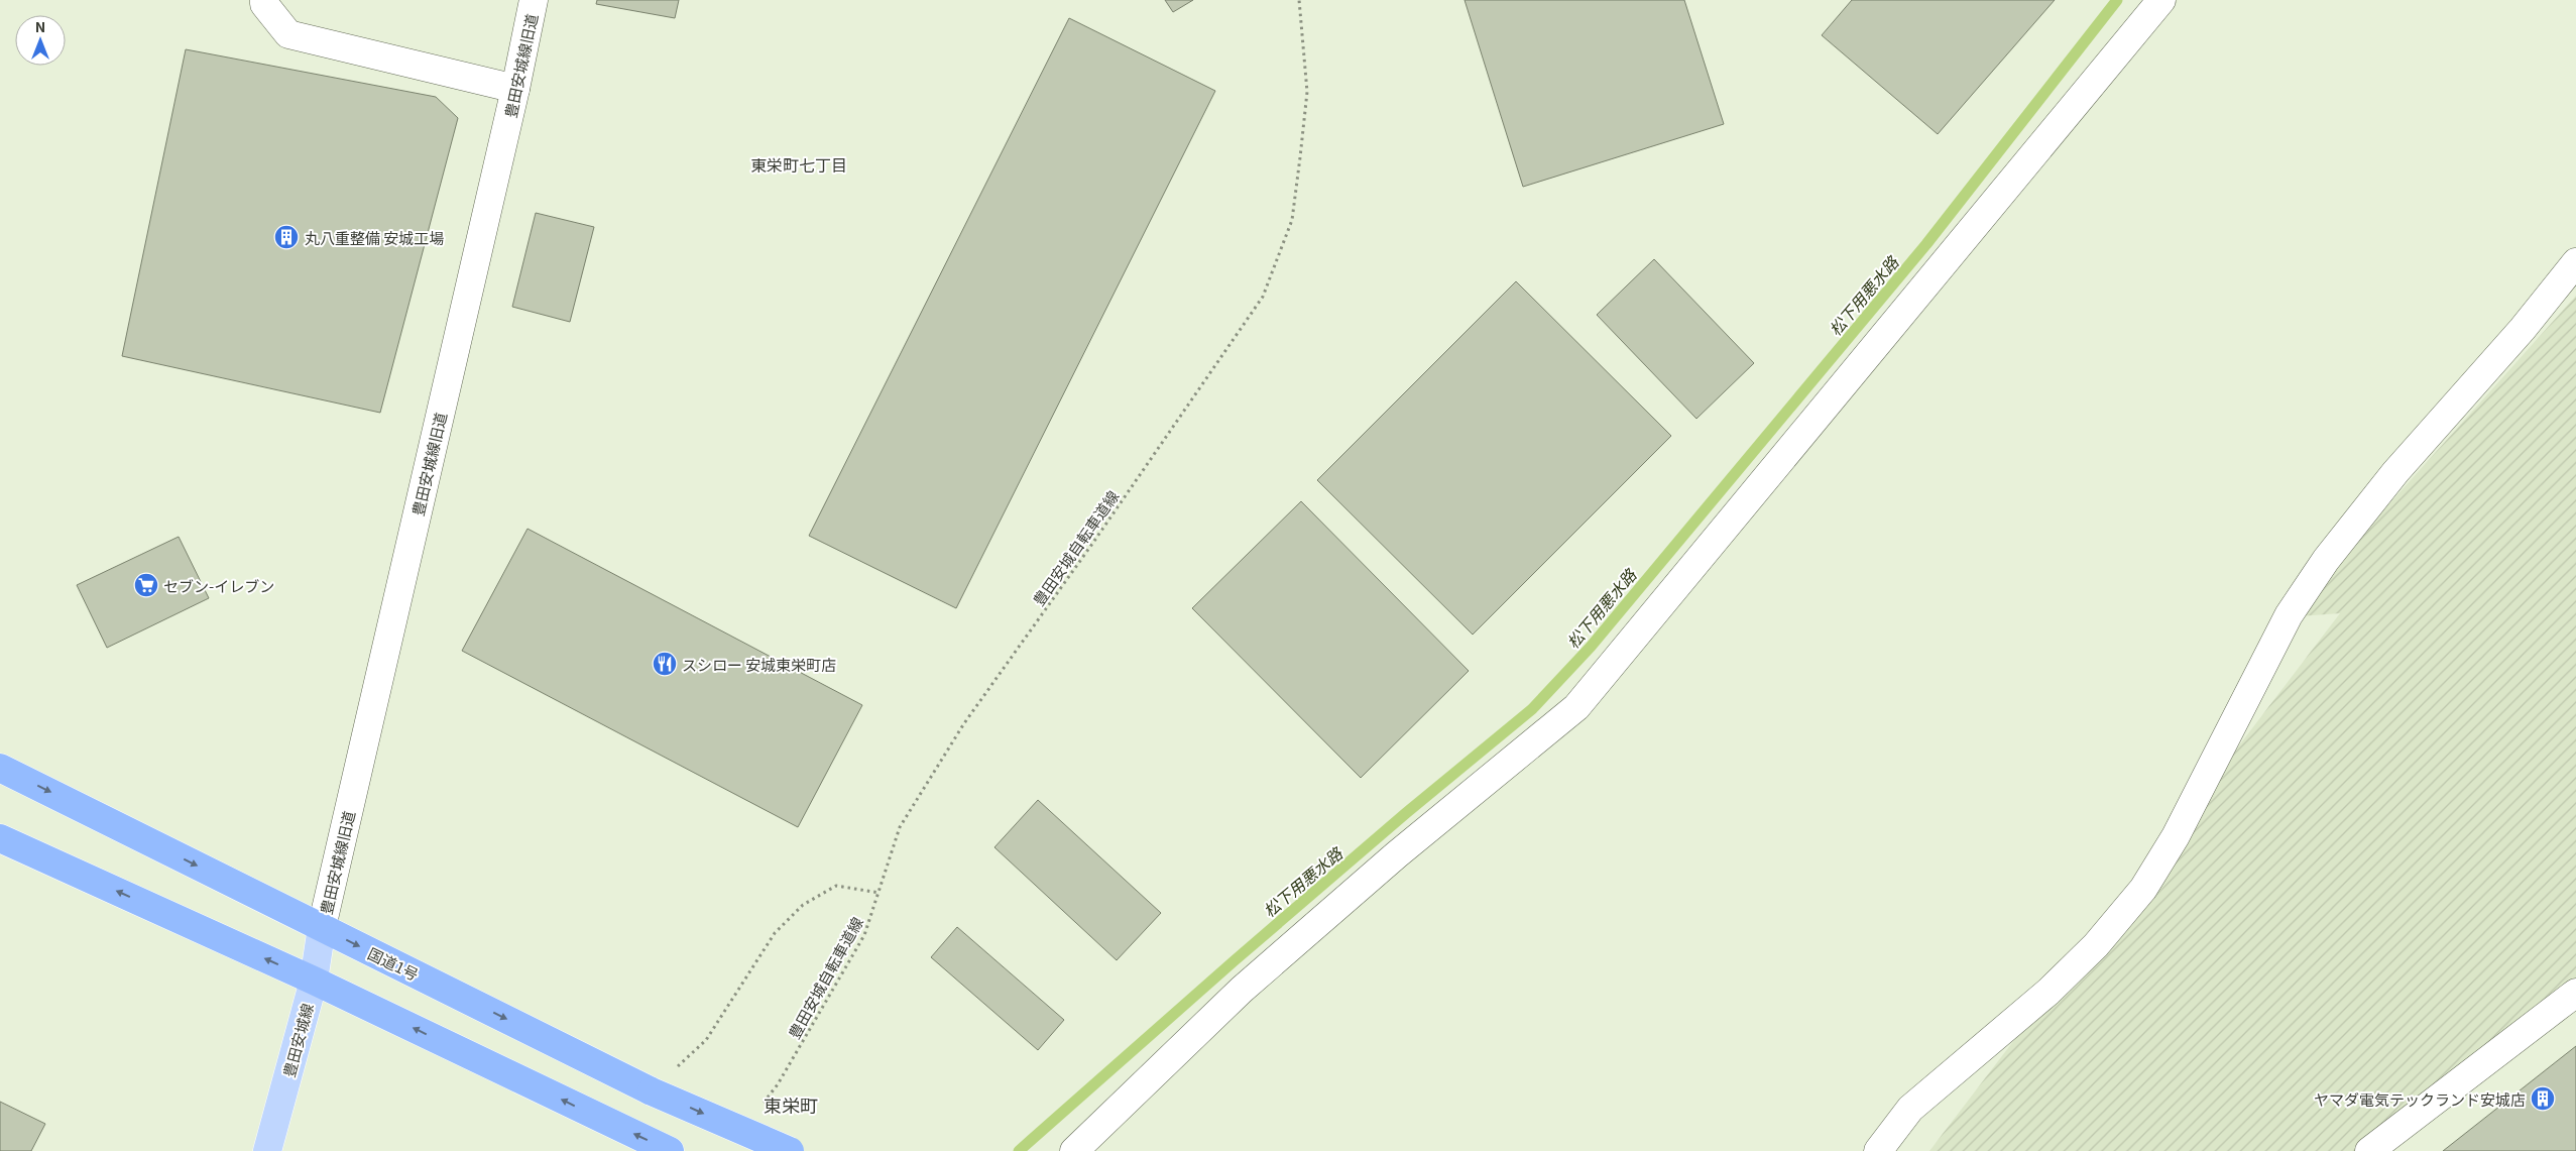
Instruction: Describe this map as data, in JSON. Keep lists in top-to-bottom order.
{
  "streets": {
    "highway": ["国道1号"],
    "main road": ["豊田安城線"],
    "street": ["豊田安城線旧道"],
    "path": ["豊田安城自転車道線"]
  },
  "crossings": [
    ["豊田安城線旧道", "国道1号"],
    ["豊田安城線旧道", "豊田安城線"],
    ["国道1号", "豊田安城線"]
  ],
  "districts": ["東栄町七丁目", "東栄町"],
  "water": ["松下用悪水路"],
  "places": {
    "building": ["丸八重整備 安城工場", "ヤマダ電気テックランド安城店"],
    "supermarket": ["セブン-イレブン"],
    "restaurant": ["スシロー 安城東栄町店"]
  },
  "north": "top"
}
